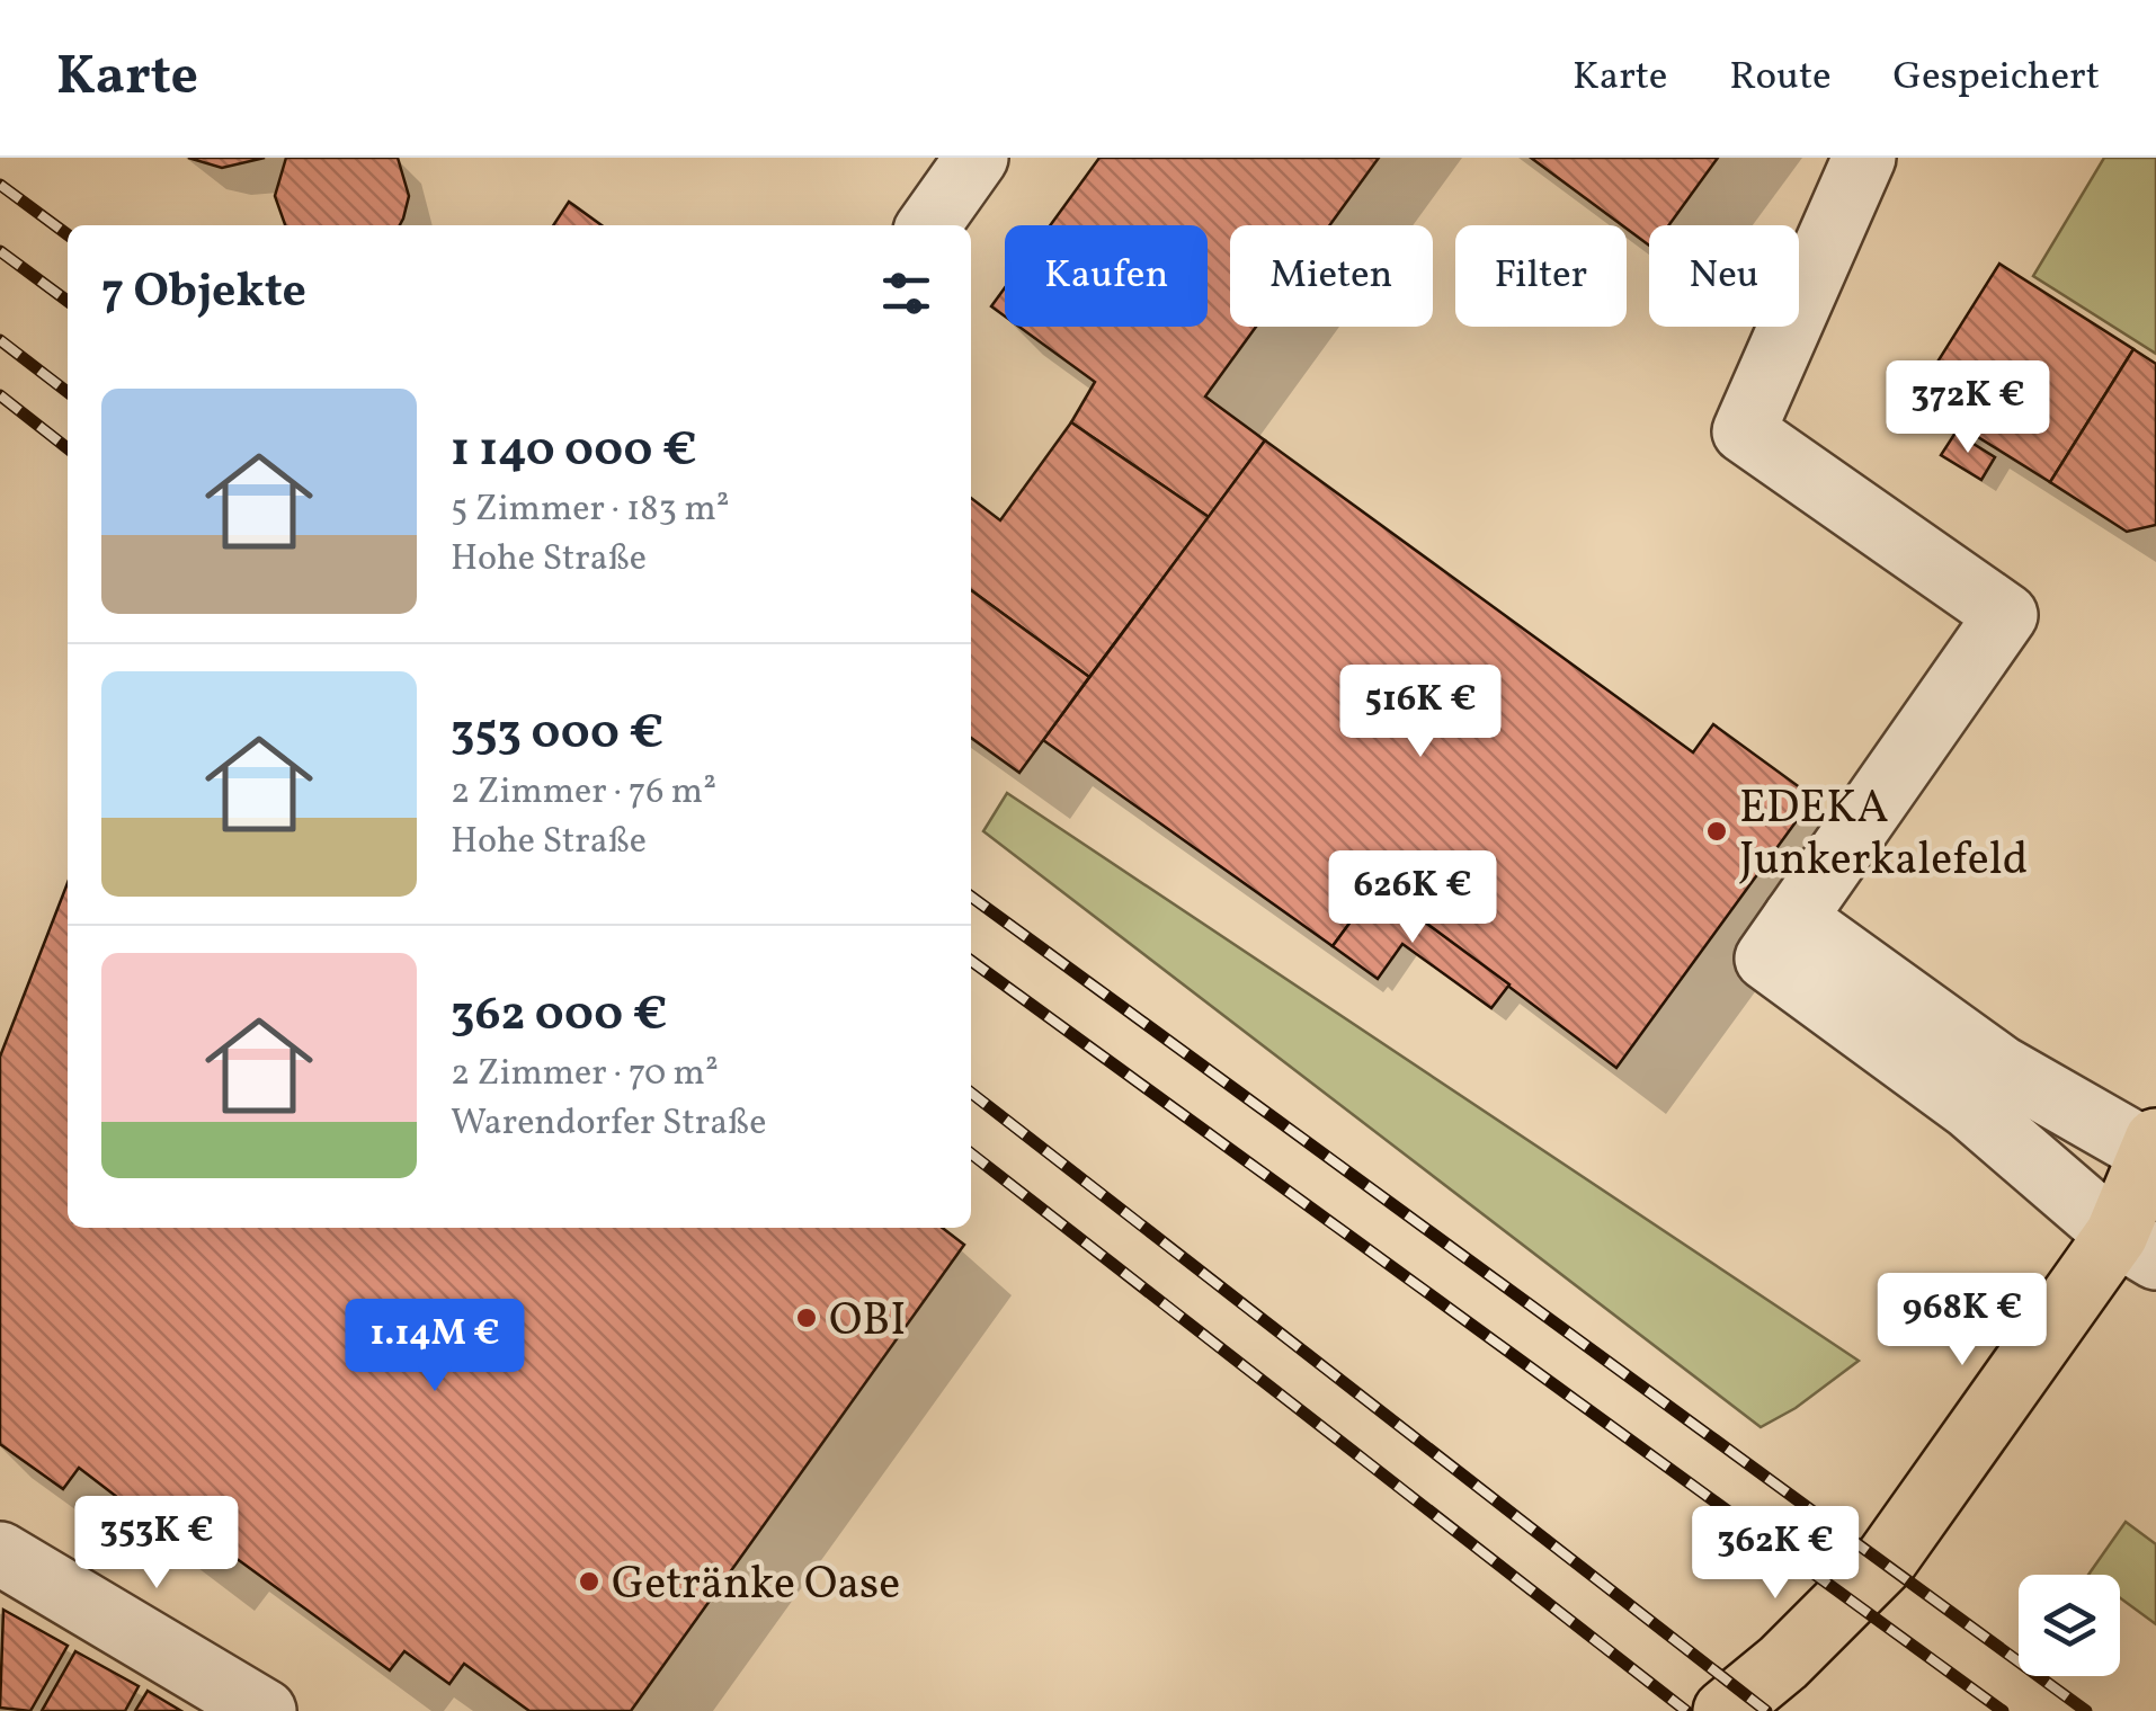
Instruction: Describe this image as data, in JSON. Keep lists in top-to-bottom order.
{
  "places": ["EDEKA Junkerkalefeld", "OBI", "Getränke Oase"],
  "page": {
    "header": "Karte",
    "nav": ["Karte", "Route", "Gespeichert"],
    "chip": [
      "Kaufen",
      "Mieten",
      "Filter",
      "Neu"
    ],
    "heading": "7 Objekte",
    "price": [
      "372K €",
      "516K €",
      "626K €",
      "968K €",
      "1.14M €",
      "353K €",
      "362K €"
    ],
    "list": [
      {
        "name": "1 140 000 €",
        "note": "5 Zimmer · 183 m² · Hohe Straße"
      },
      {
        "name": "353 000 €",
        "note": "2 Zimmer · 76 m² · Hohe Straße"
      },
      {
        "name": "362 000 €",
        "note": "2 Zimmer · 70 m² · Warendorfer Straße"
      }
    ]
  }
}
